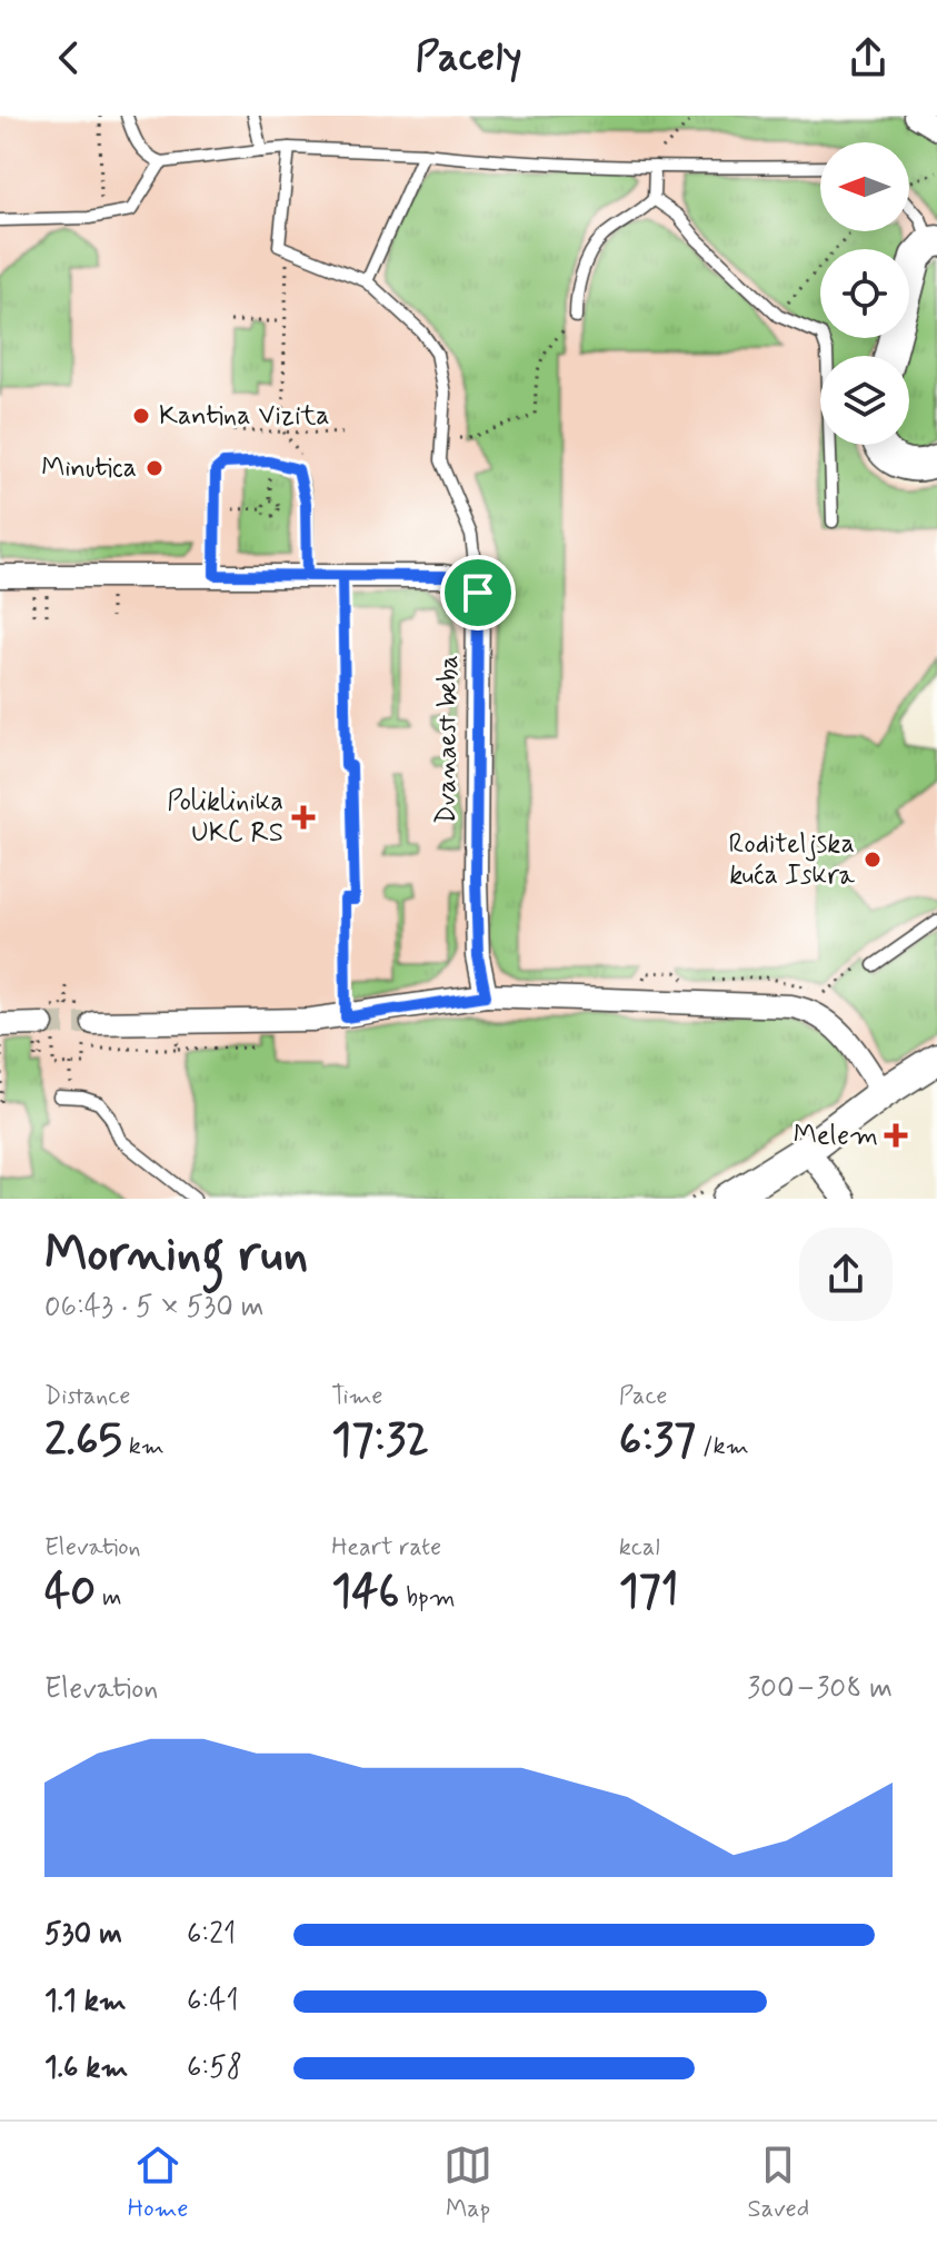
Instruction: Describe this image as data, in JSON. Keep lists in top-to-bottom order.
{
  "streets": {
    "street": ["Dvanaest beba"]
  },
  "places": {
    "other": ["Kantina Vizita", "Minutica", "Roditeljska kuća Iskra"],
    "health": ["Poliklinika UKC RS", "Melem"]
  },
  "north": "left",
  "page": {
    "header": "Pacely",
    "heading": ["Morning run", "06:43 · 5 × 530 m"],
    "stats": [
      ["Distance", "2.65 km"],
      ["Time", "17:32"],
      ["Pace", "6:37 /km"],
      ["Elevation", "40 m"],
      ["Heart rate", "146 bpm"],
      ["kcal", "171"]
    ],
    "chart": ["Elevation", "300–308 m"],
    "list": [
      {
        "name": "530 m",
        "note": "6:21"
      },
      {
        "name": "1.1 km",
        "note": "6:41"
      },
      {
        "name": "1.6 km",
        "note": "6:58"
      }
    ],
    "tabs": ["Home", "Map", "Saved"]
  }
}
